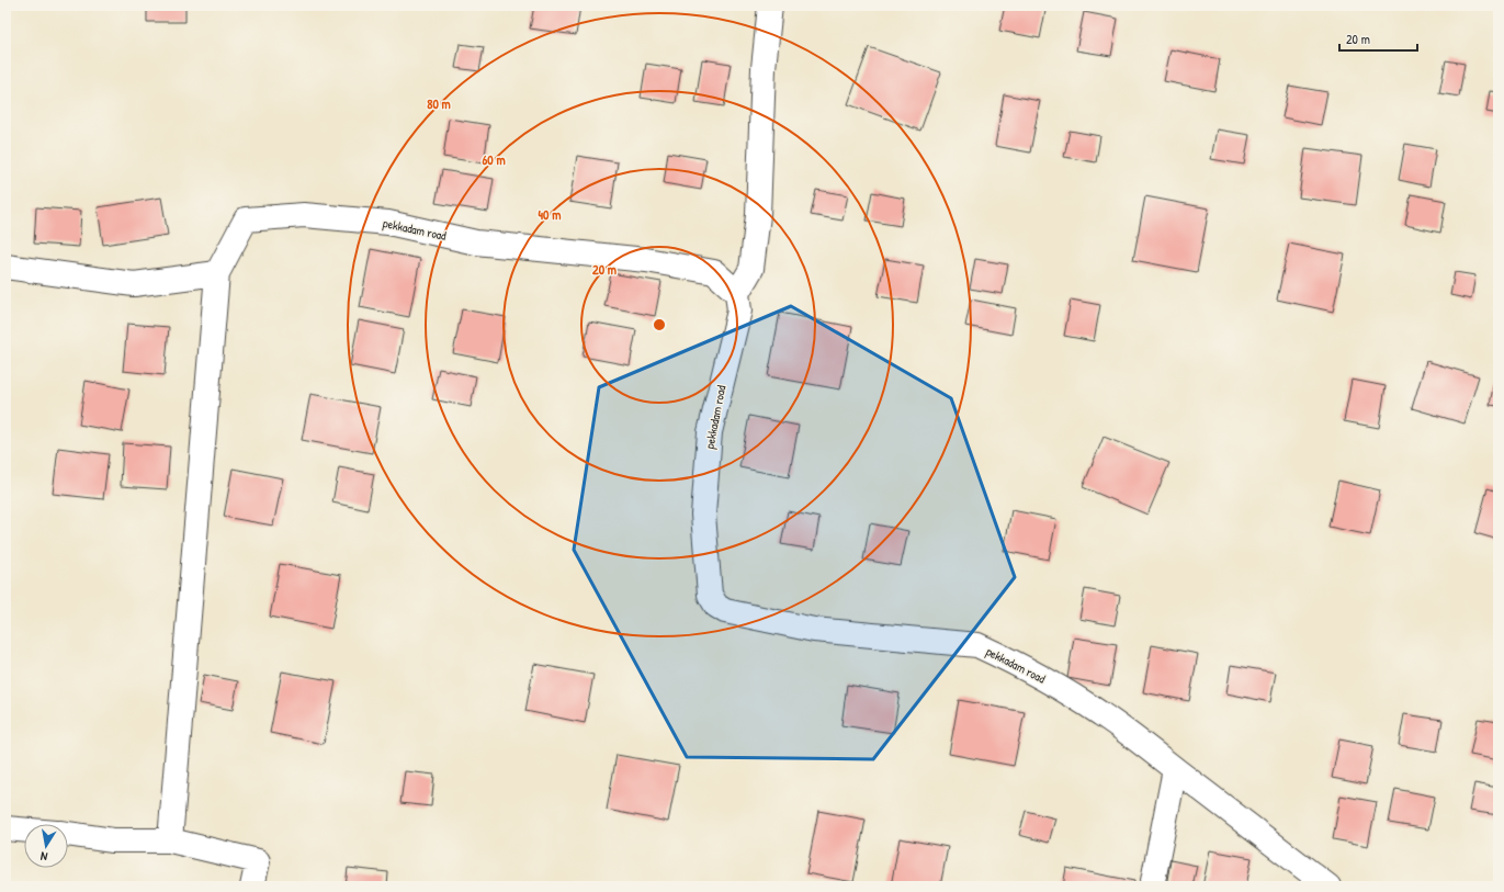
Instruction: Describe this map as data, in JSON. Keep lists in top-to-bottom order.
{
  "streets": {
    "street": ["pekkadam road"]
  },
  "scale_bar": "20 m",
  "north": "bottom",
  "rings": [
    "80 m",
    "60 m",
    "40 m",
    "20 m"
  ]
}
